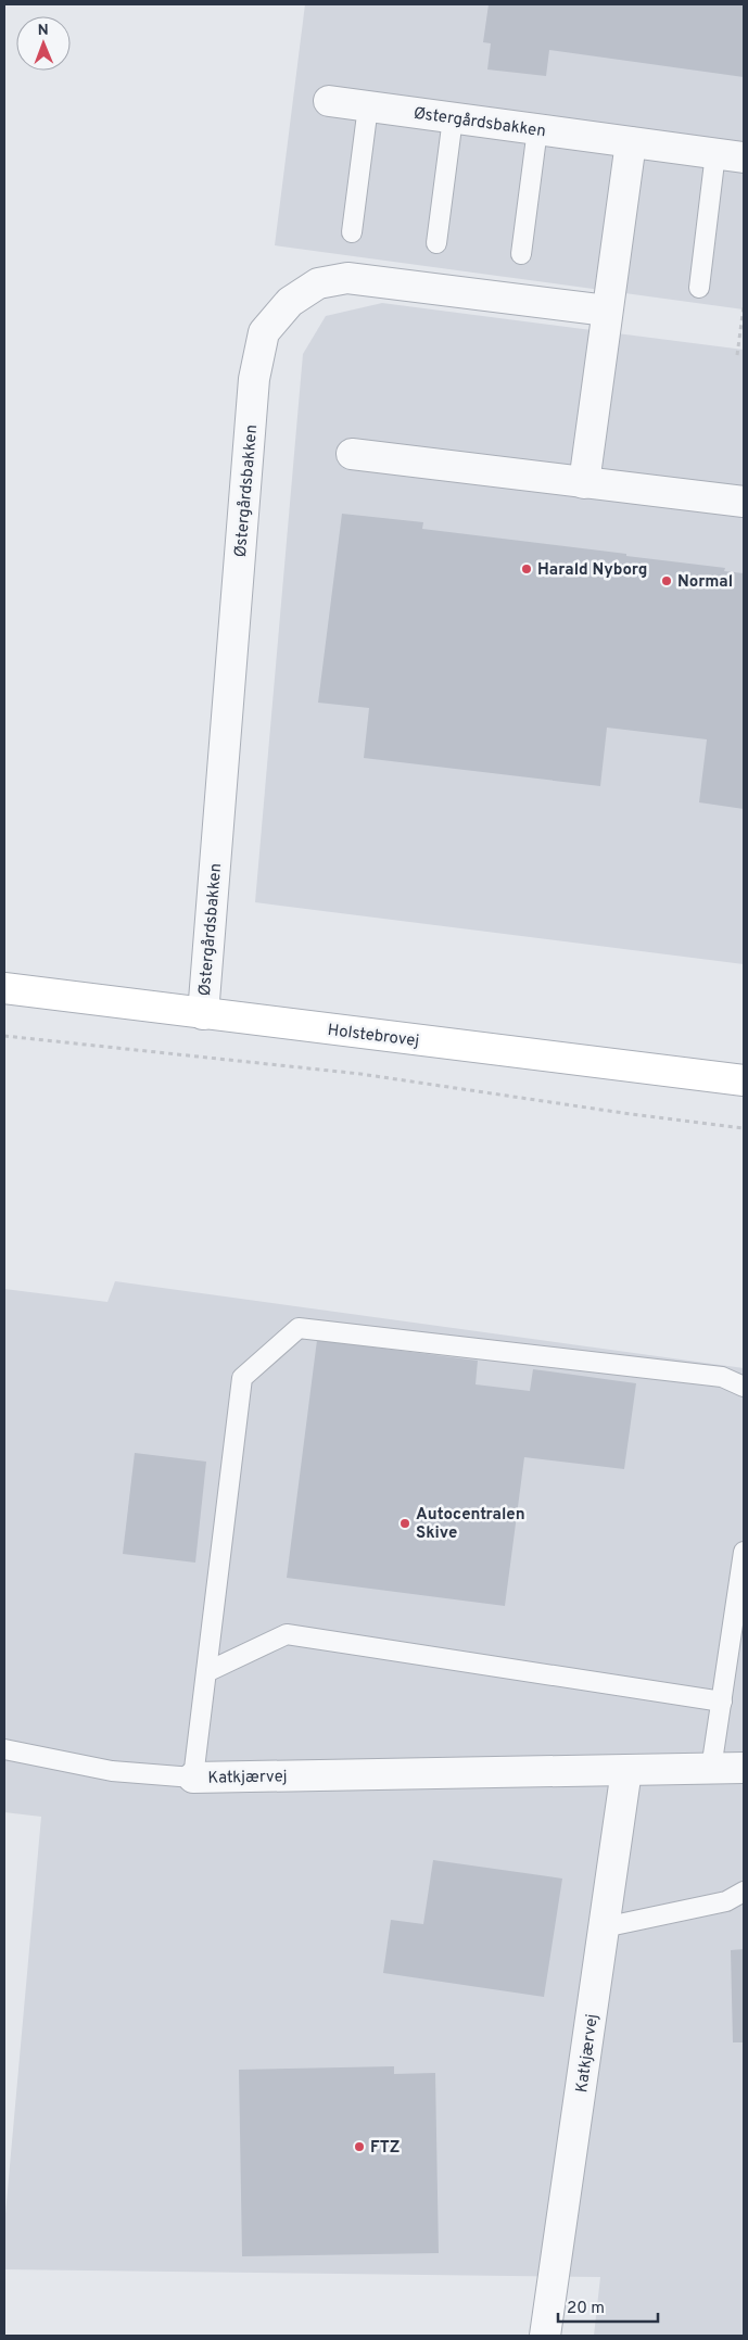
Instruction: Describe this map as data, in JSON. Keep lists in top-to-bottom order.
{
  "streets": {
    "main road": ["Holstebrovej"],
    "street": ["Østergårdsbakken", "Katkjærvej"]
  },
  "crossings": [
    ["Østergårdsbakken", "Holstebrovej"]
  ],
  "places": [
    "Harald Nyborg",
    "Normal",
    "Autocentralen Skive",
    "FTZ"
  ],
  "scale_bar": "20 m",
  "north": "top"
}
